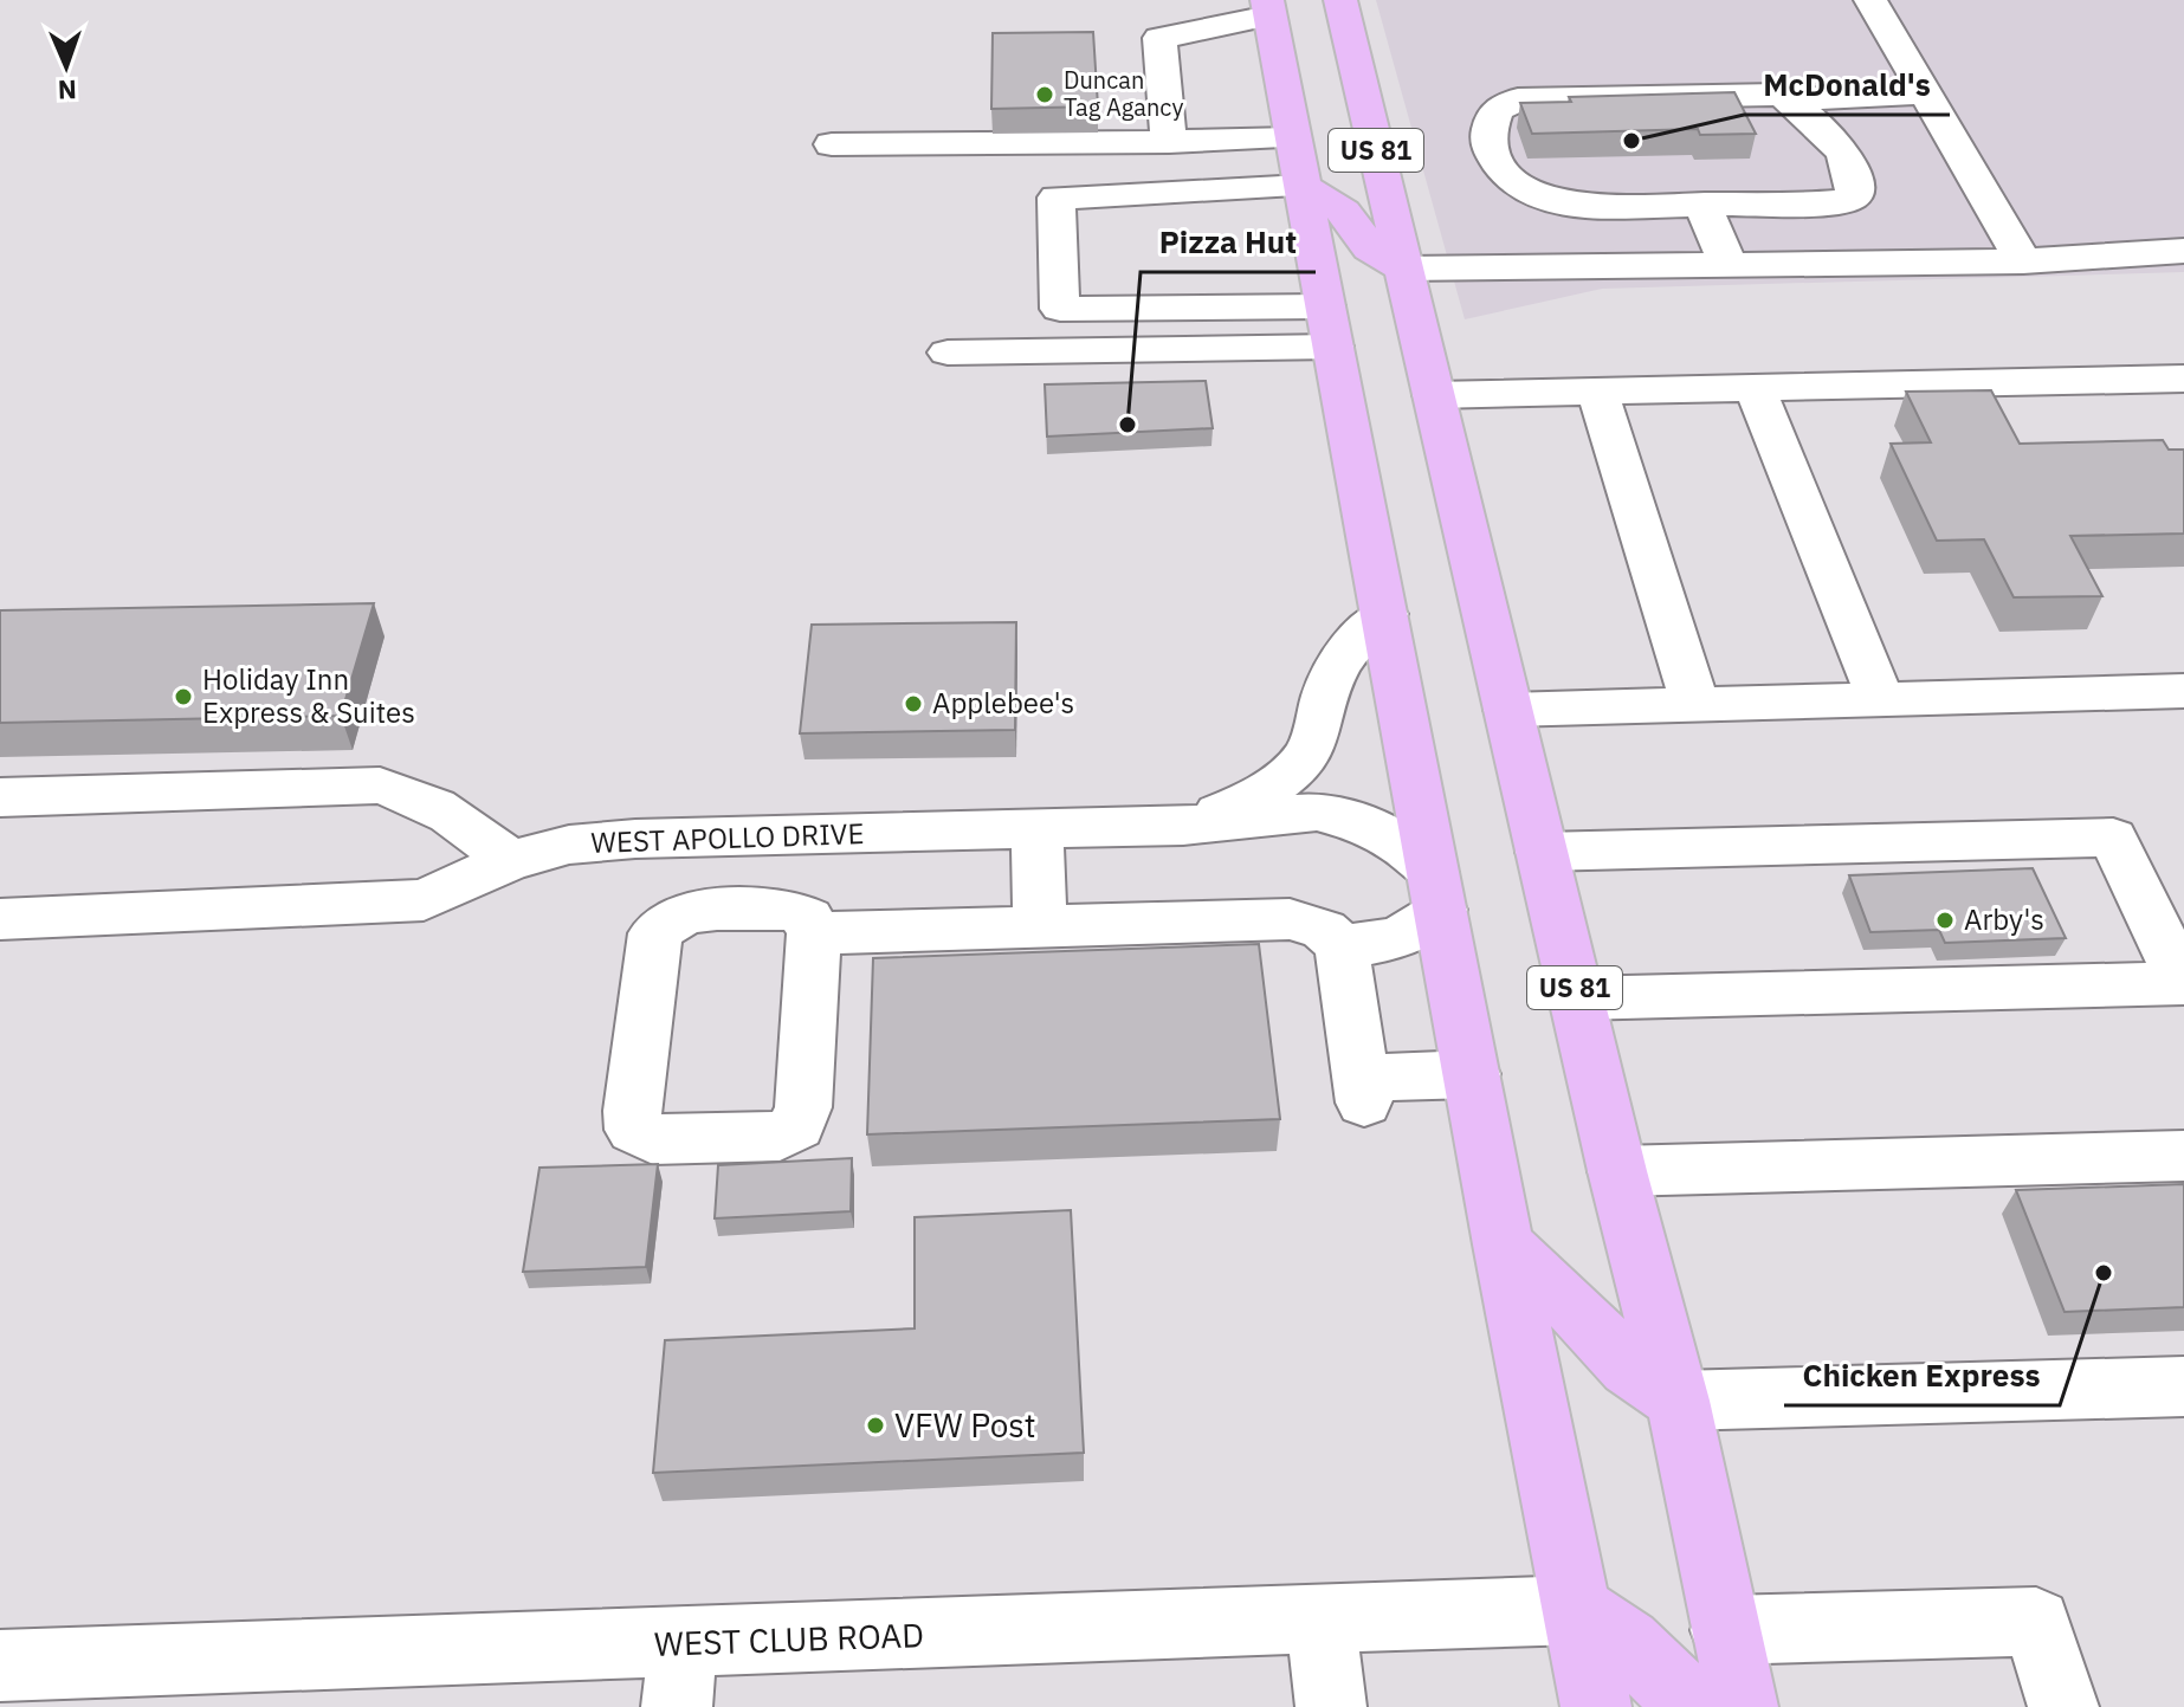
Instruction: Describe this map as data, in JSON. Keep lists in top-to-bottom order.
{
  "streets": {
    "main road": ["US 81"],
    "street": ["WEST APOLLO DRIVE", "WEST CLUB ROAD"]
  },
  "crossings": [
    ["US 81", "WEST APOLLO DRIVE"],
    ["US 81", "WEST CLUB ROAD"]
  ],
  "places": [
    "Duncan Tag Agancy",
    "McDonald's",
    "Pizza Hut",
    "Holiday Inn Express & Suites",
    "Applebee's",
    "Arby's",
    "Chicken Express",
    "VFW Post"
  ],
  "north": "bottom"
}
